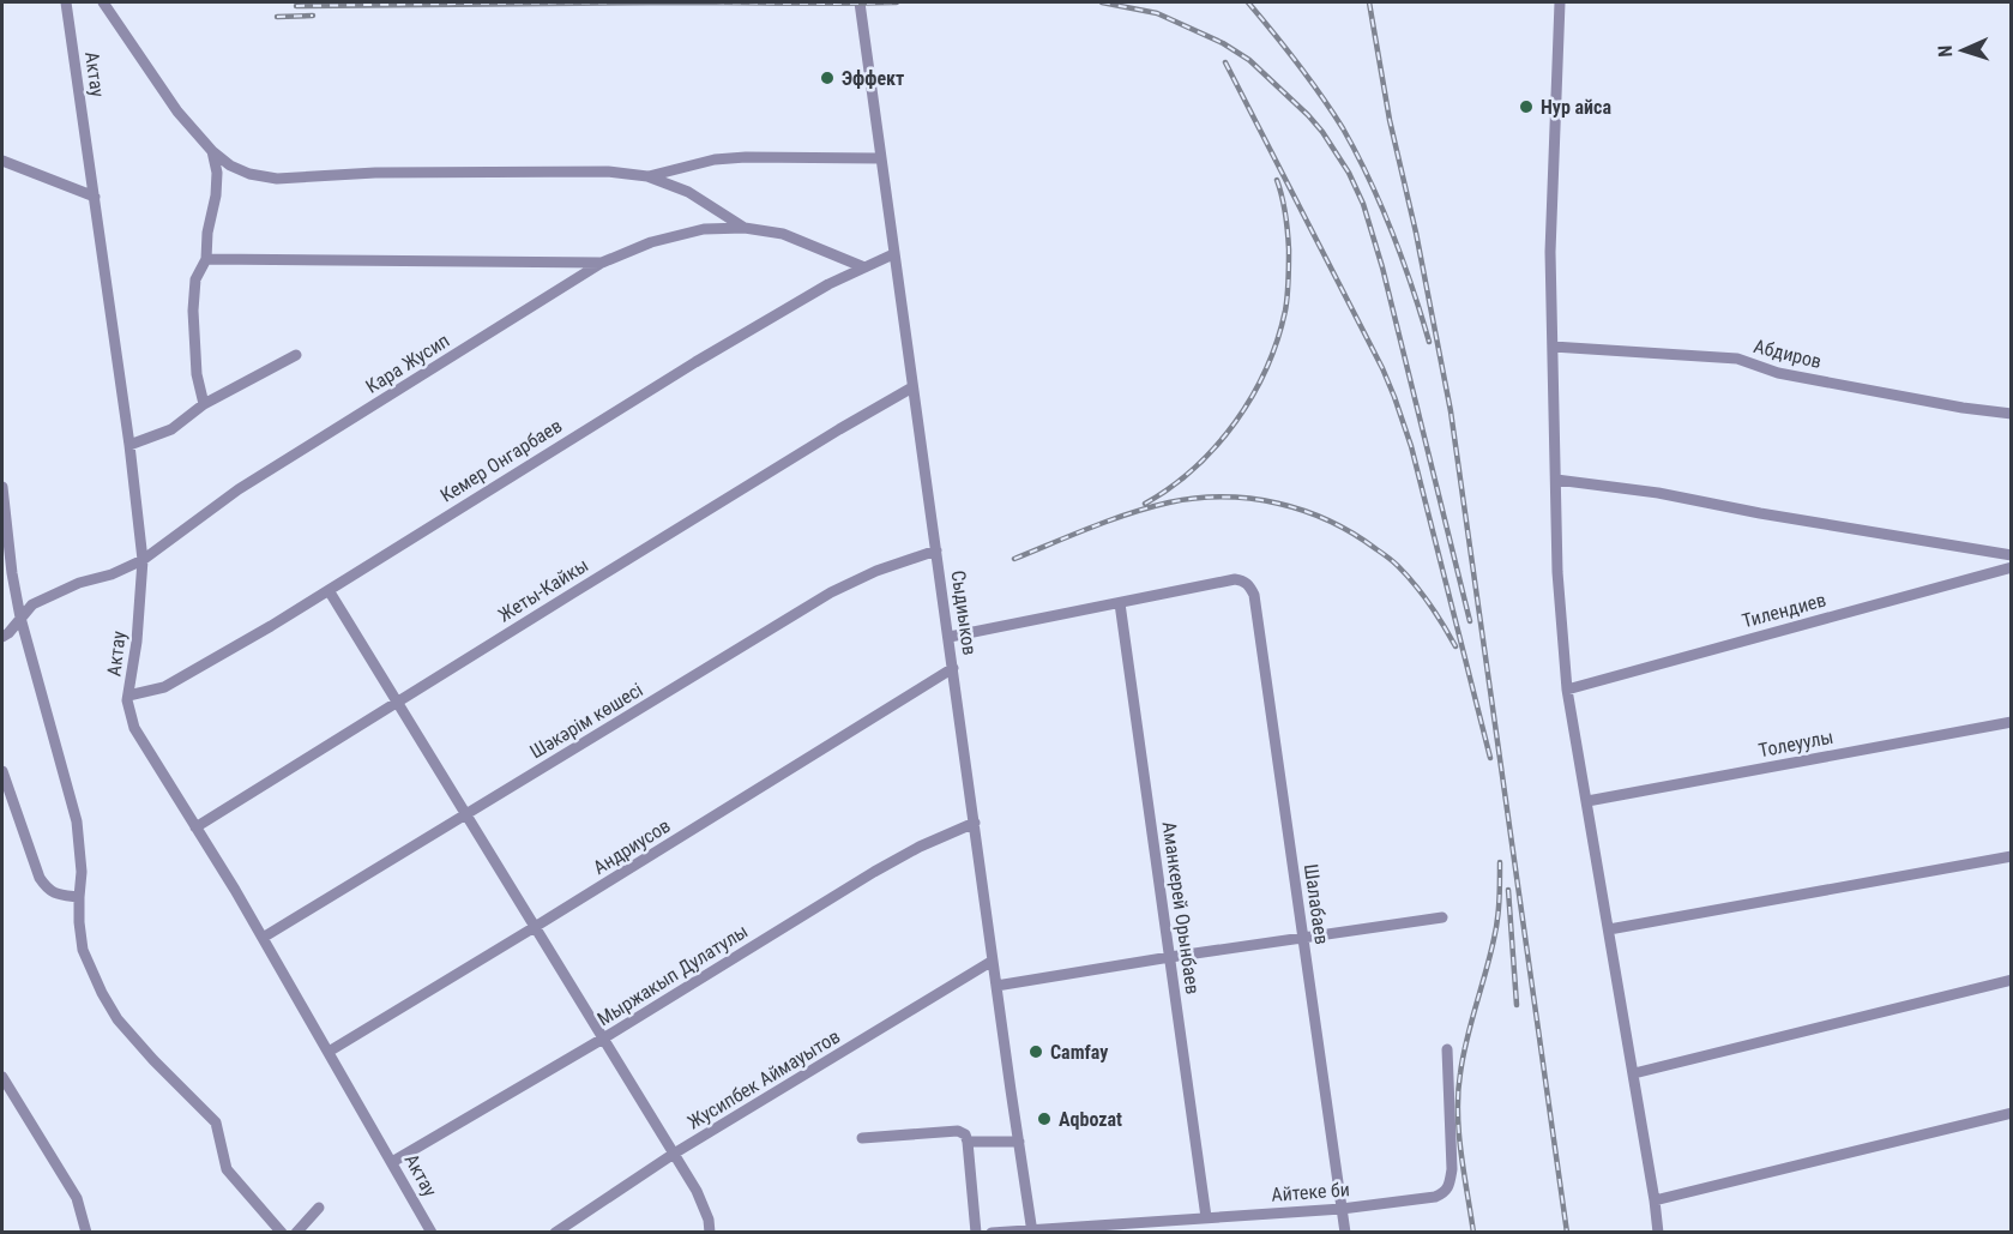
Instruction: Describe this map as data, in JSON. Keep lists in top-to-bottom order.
{
  "streets": {
    "street": [
      "Актау",
      "Абдиров",
      "Кара Жусип",
      "Кемер Онгарбаев",
      "Жеты-Кайкы",
      "Тилендиев",
      "Сыдиыков",
      "Шәкәрім көшесі",
      "Толеуулы",
      "Андриусов",
      "Шалабаев",
      "Аманкерей Орынбаев",
      "Мыржакып Дулатулы",
      "Жусипбек Аймауытов",
      "Айтеке би"
    ]
  },
  "crossings": [
    ["Актау", "Кара Жусип"],
    ["Актау", "Кемер Онгарбаев"],
    ["Актау", "Жеты-Кайкы"],
    ["Актау", "Шәкәрім көшесі"],
    ["Актау", "Андриусов"],
    ["Актау", "Мыржакып Дулатулы"],
    ["Кара Жусип", "Кемер Онгарбаев"],
    ["Кемер Онгарбаев", "Сыдиыков"],
    ["Жеты-Кайкы", "Сыдиыков"],
    ["Сыдиыков", "Шәкәрім көшесі"],
    ["Сыдиыков", "Андриусов"],
    ["Сыдиыков", "Мыржакып Дулатулы"],
    ["Сыдиыков", "Жусипбек Аймауытов"],
    ["Сыдиыков", "Айтеке би"],
    ["Шалабаев", "Аманкерей Орынбаев"],
    ["Шалабаев", "Айтеке би"],
    ["Аманкерей Орынбаев", "Айтеке би"]
  ],
  "places": [
    "Эффект",
    "Нур айса",
    "Camfay",
    "Aqbozat"
  ],
  "north": "left"
}
